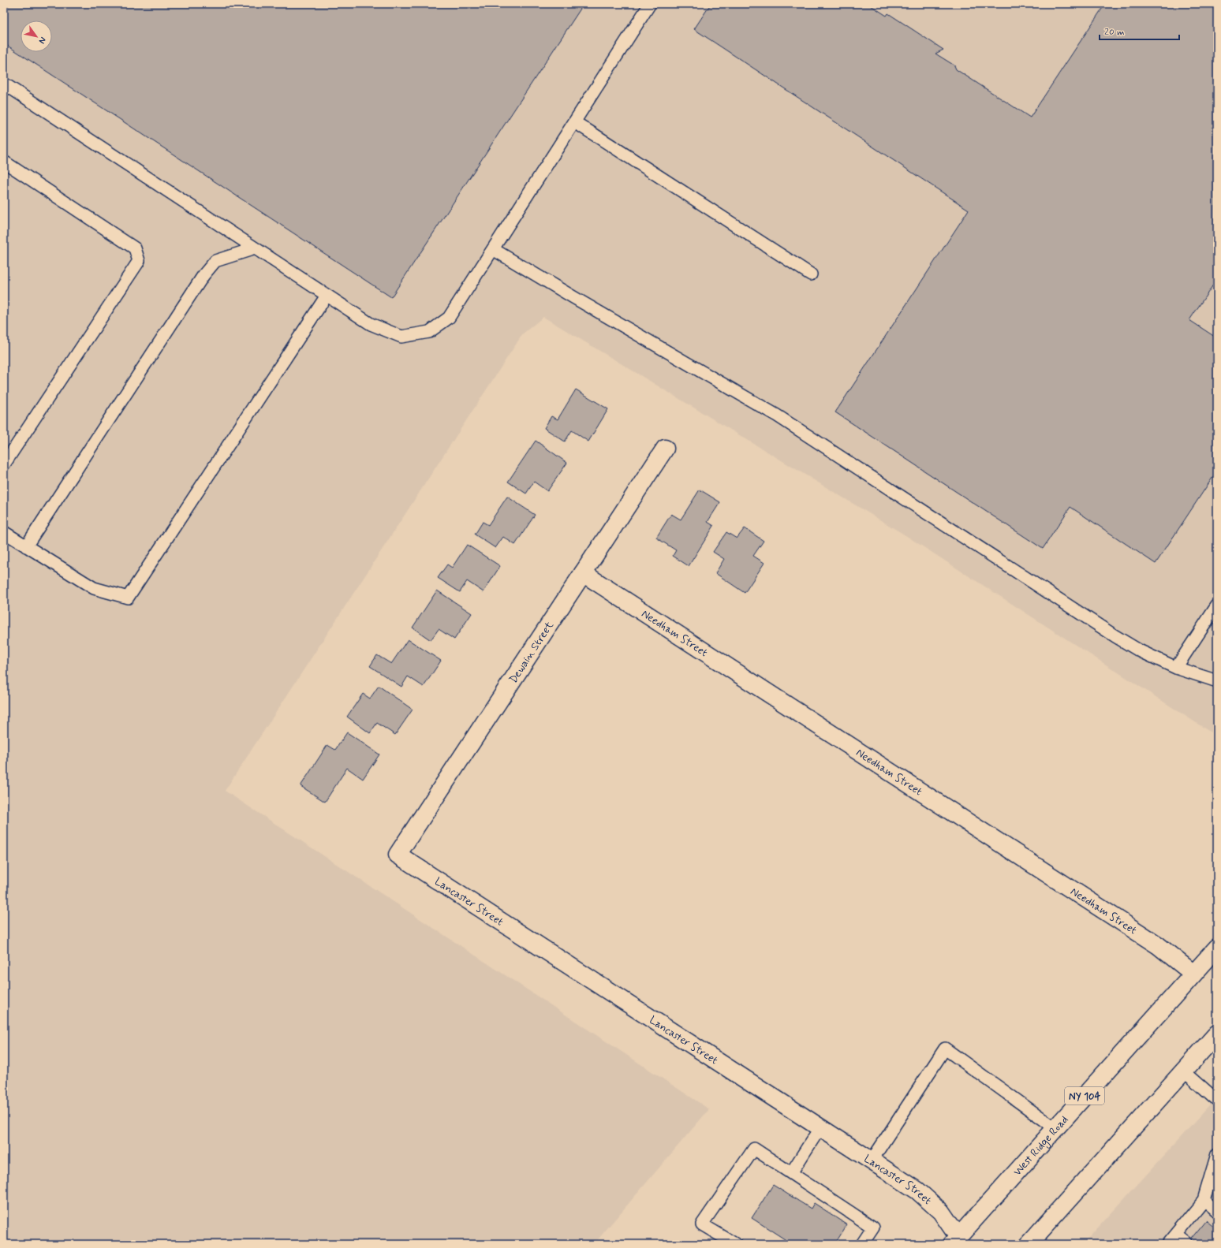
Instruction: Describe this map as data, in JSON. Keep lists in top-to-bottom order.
{
  "streets": {
    "main road": [
      "Needham Street",
      "Dewain Street",
      "Lancaster Street",
      "NY 104",
      "West Ridge Road"
    ]
  },
  "crossings": [
    ["Needham Street", "Dewain Street"],
    ["Needham Street", "West Ridge Road"],
    ["Dewain Street", "Lancaster Street"],
    ["Lancaster Street", "West Ridge Road"]
  ],
  "scale_bar": "20 m",
  "north": "bottom right"
}
